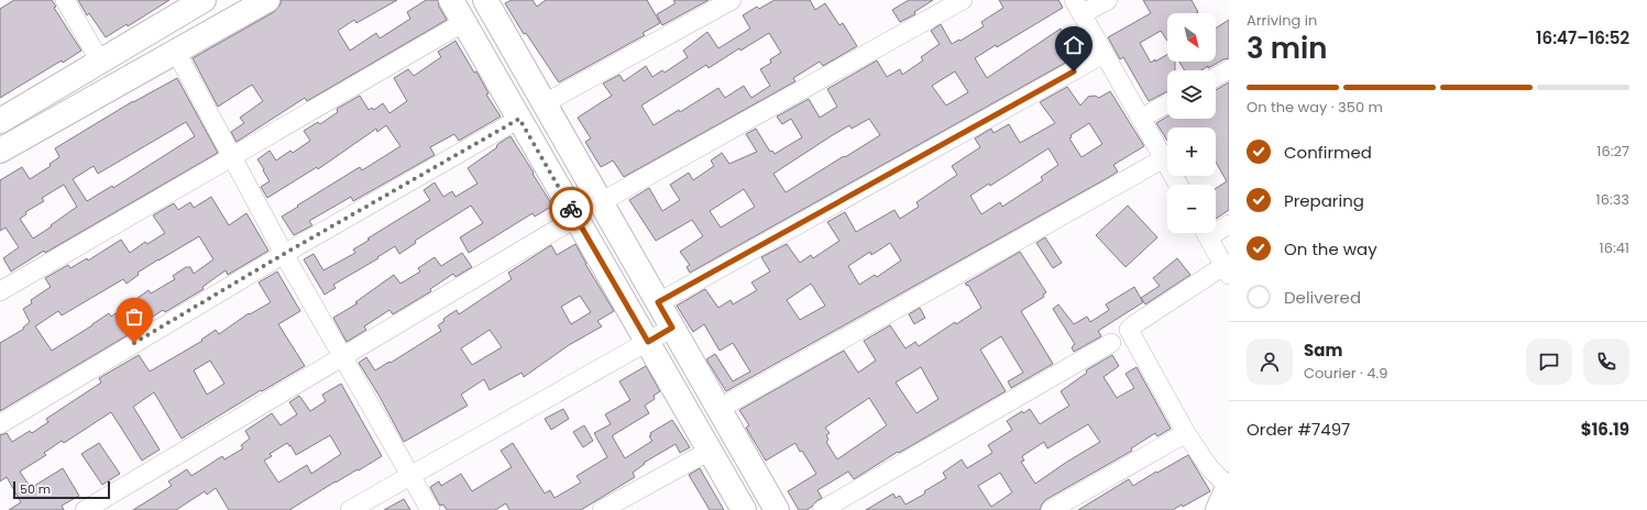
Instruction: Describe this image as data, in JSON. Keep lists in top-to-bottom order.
{
  "scale_bar": "50 m",
  "north": "bottom right",
  "page": {
    "heading": ["3 min", "Arriving in", "16:47–16:52"],
    "panel": [
      "Sam",
      "Courier · 4.9",
      "Order #7497",
      "$16.19"
    ],
    "map_buttons": ["+", "−"],
    "bar": "On the way · 350 m",
    "list": [
      ["Confirmed", "16:27"],
      ["Preparing", "16:33"],
      ["On the way", "16:41"],
      "Delivered"
    ],
    "scale": "50 m"
  }
}
